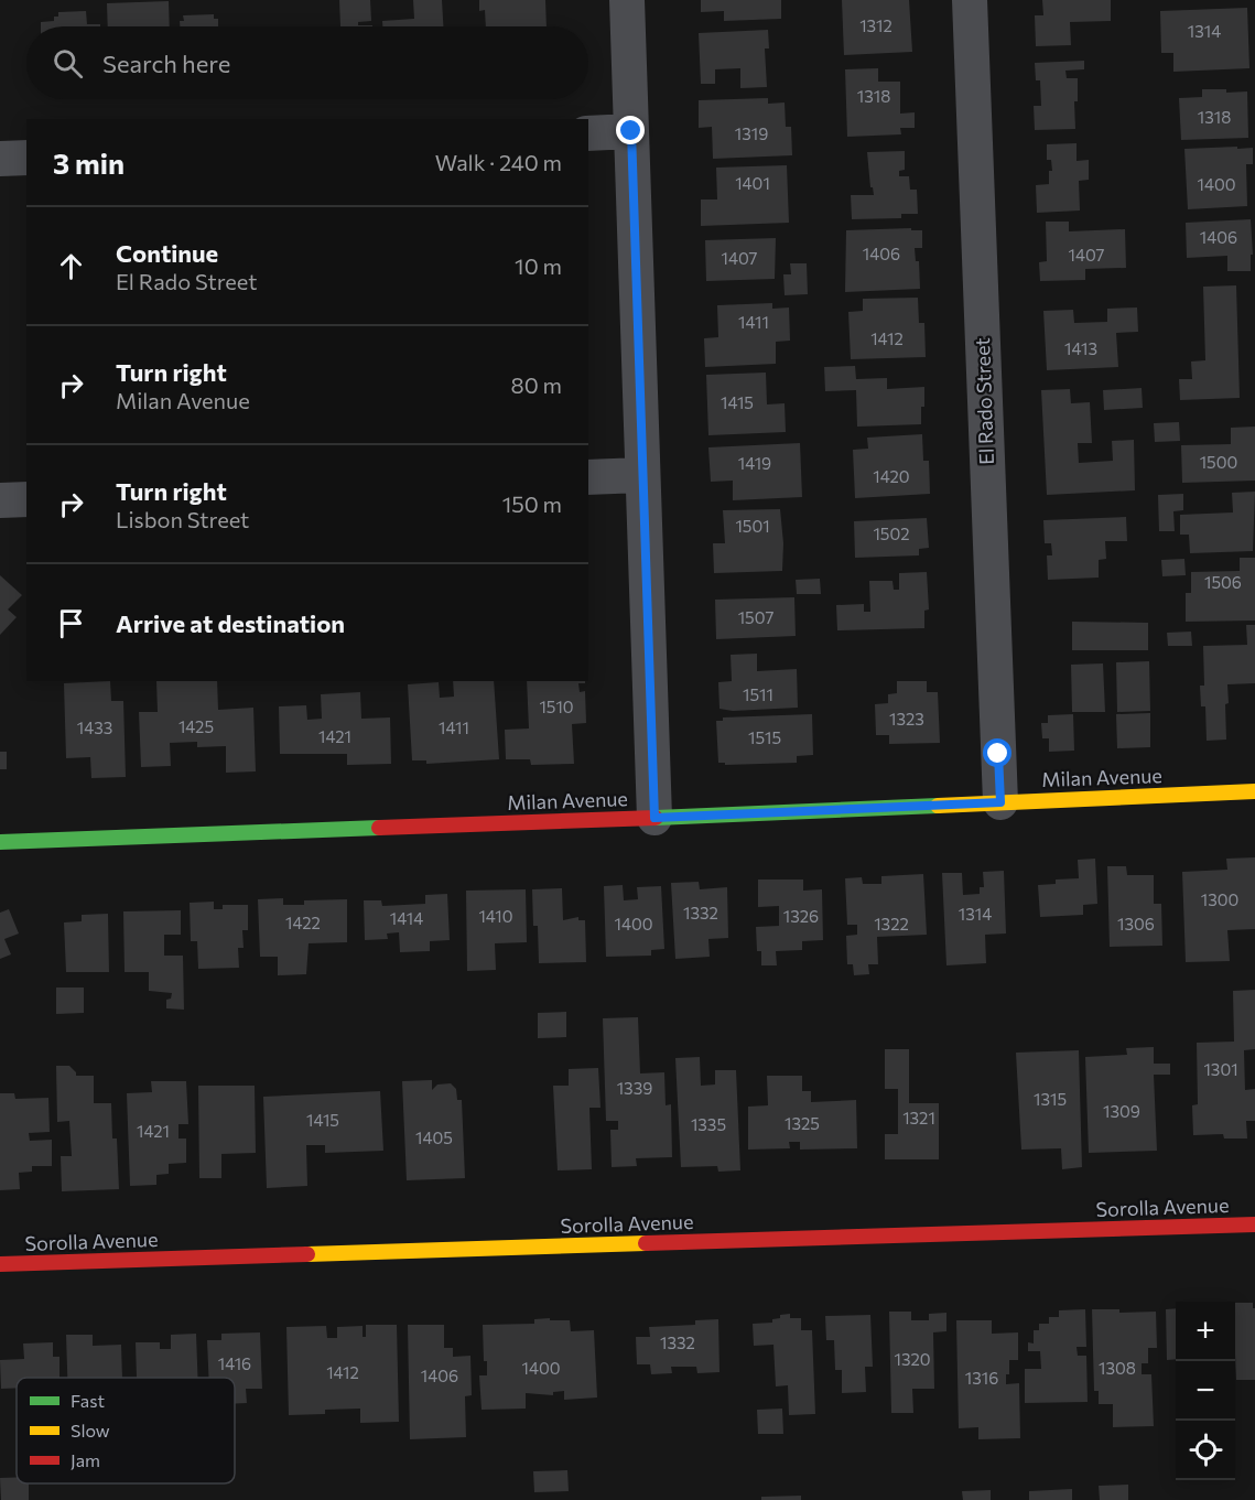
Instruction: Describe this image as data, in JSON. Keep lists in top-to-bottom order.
{
  "streets": {
    "street": ["El Rado Street", "Milan Avenue", "Sorolla Avenue"]
  },
  "crossings": [
    ["El Rado Street", "Milan Avenue"]
  ],
  "house_numbers": [
    "1312",
    "1314",
    "1318",
    "1318",
    "1319",
    "1401",
    "1400",
    "1406",
    "1406",
    "1407",
    "1407",
    "1411",
    "1412",
    "1413",
    "1415",
    "1500",
    "1419",
    "1420",
    "1501",
    "1502",
    "1506",
    "1507",
    "1511",
    "1510",
    "1323",
    "1425",
    "1433",
    "1411",
    "1421",
    "1515",
    "1300",
    "1332",
    "1314",
    "1410",
    "1326",
    "1414",
    "1422",
    "1400",
    "1322",
    "1306",
    "1301",
    "1339",
    "1315",
    "1309",
    "1321",
    "1415",
    "1325",
    "1335",
    "1421",
    "1405",
    "1332",
    "1320",
    "1416",
    "1400",
    "1308",
    "1412",
    "1406",
    "1316"
  ],
  "legend": ["Fast", "Slow", "Jam"],
  "page": {
    "search": "Search here",
    "heading": ["3 min", "Walk · 240 m"],
    "list": [
      ["Continue", "El Rado Street", "10 m"],
      ["Turn right", "Milan Avenue", "80 m"],
      ["Turn right", "Lisbon Street", "150 m"],
      "Arrive at destination"
    ],
    "map_buttons": ["+", "−"]
  }
}
